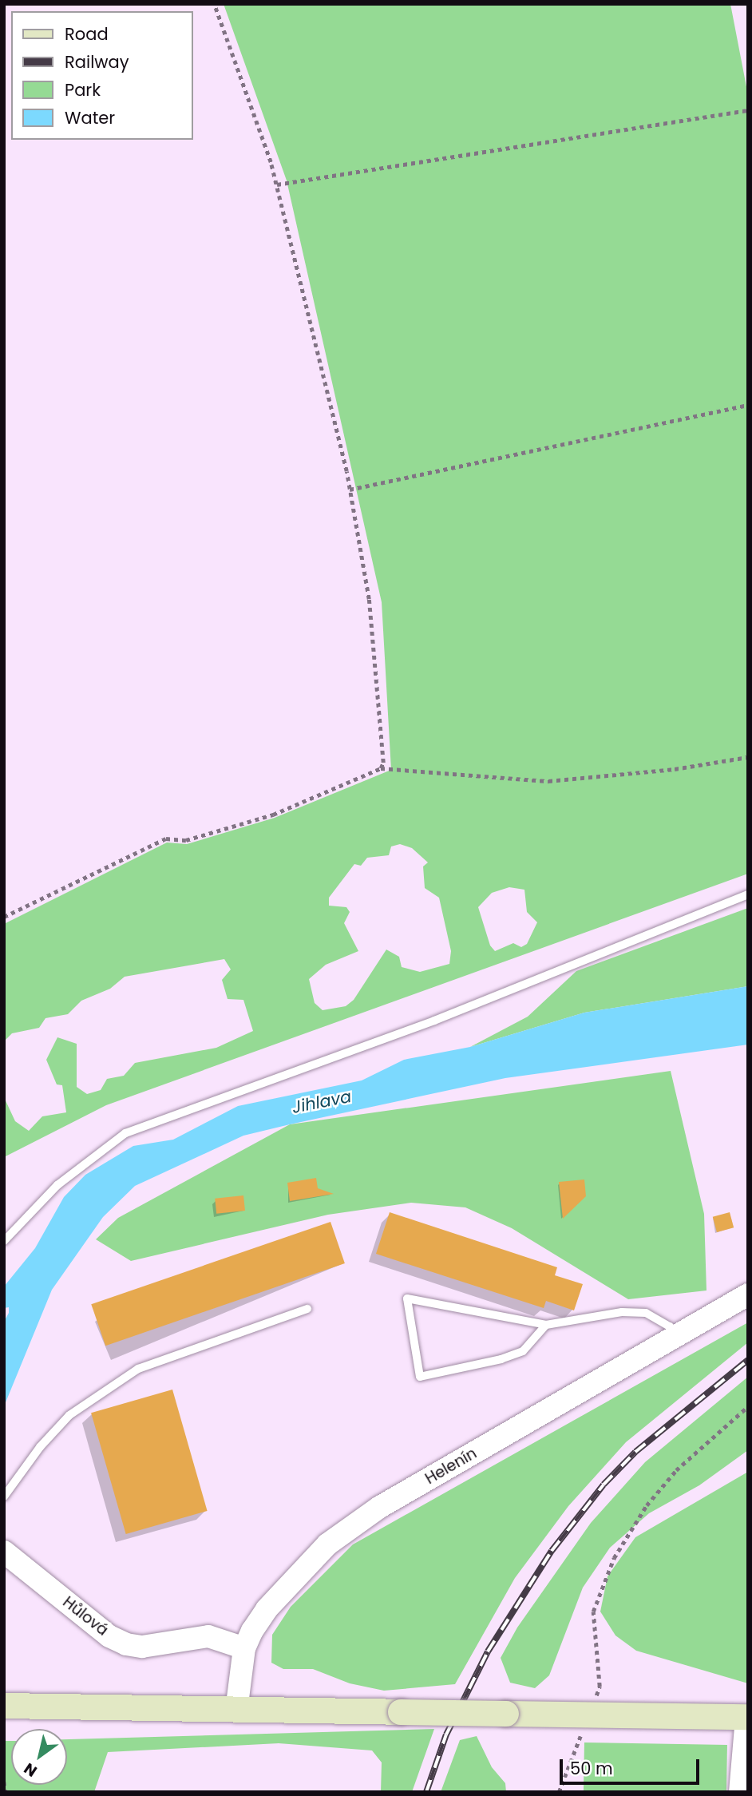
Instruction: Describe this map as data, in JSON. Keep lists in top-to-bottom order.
{
  "streets": {
    "street": ["Helenín", "Hůlová"]
  },
  "crossings": [
    ["Helenín", "Hůlová"]
  ],
  "water": ["Jihlava"],
  "legend": [
    "Road",
    "Railway",
    "Park",
    "Water"
  ],
  "scale_bar": "50 m",
  "north": "bottom left"
}
